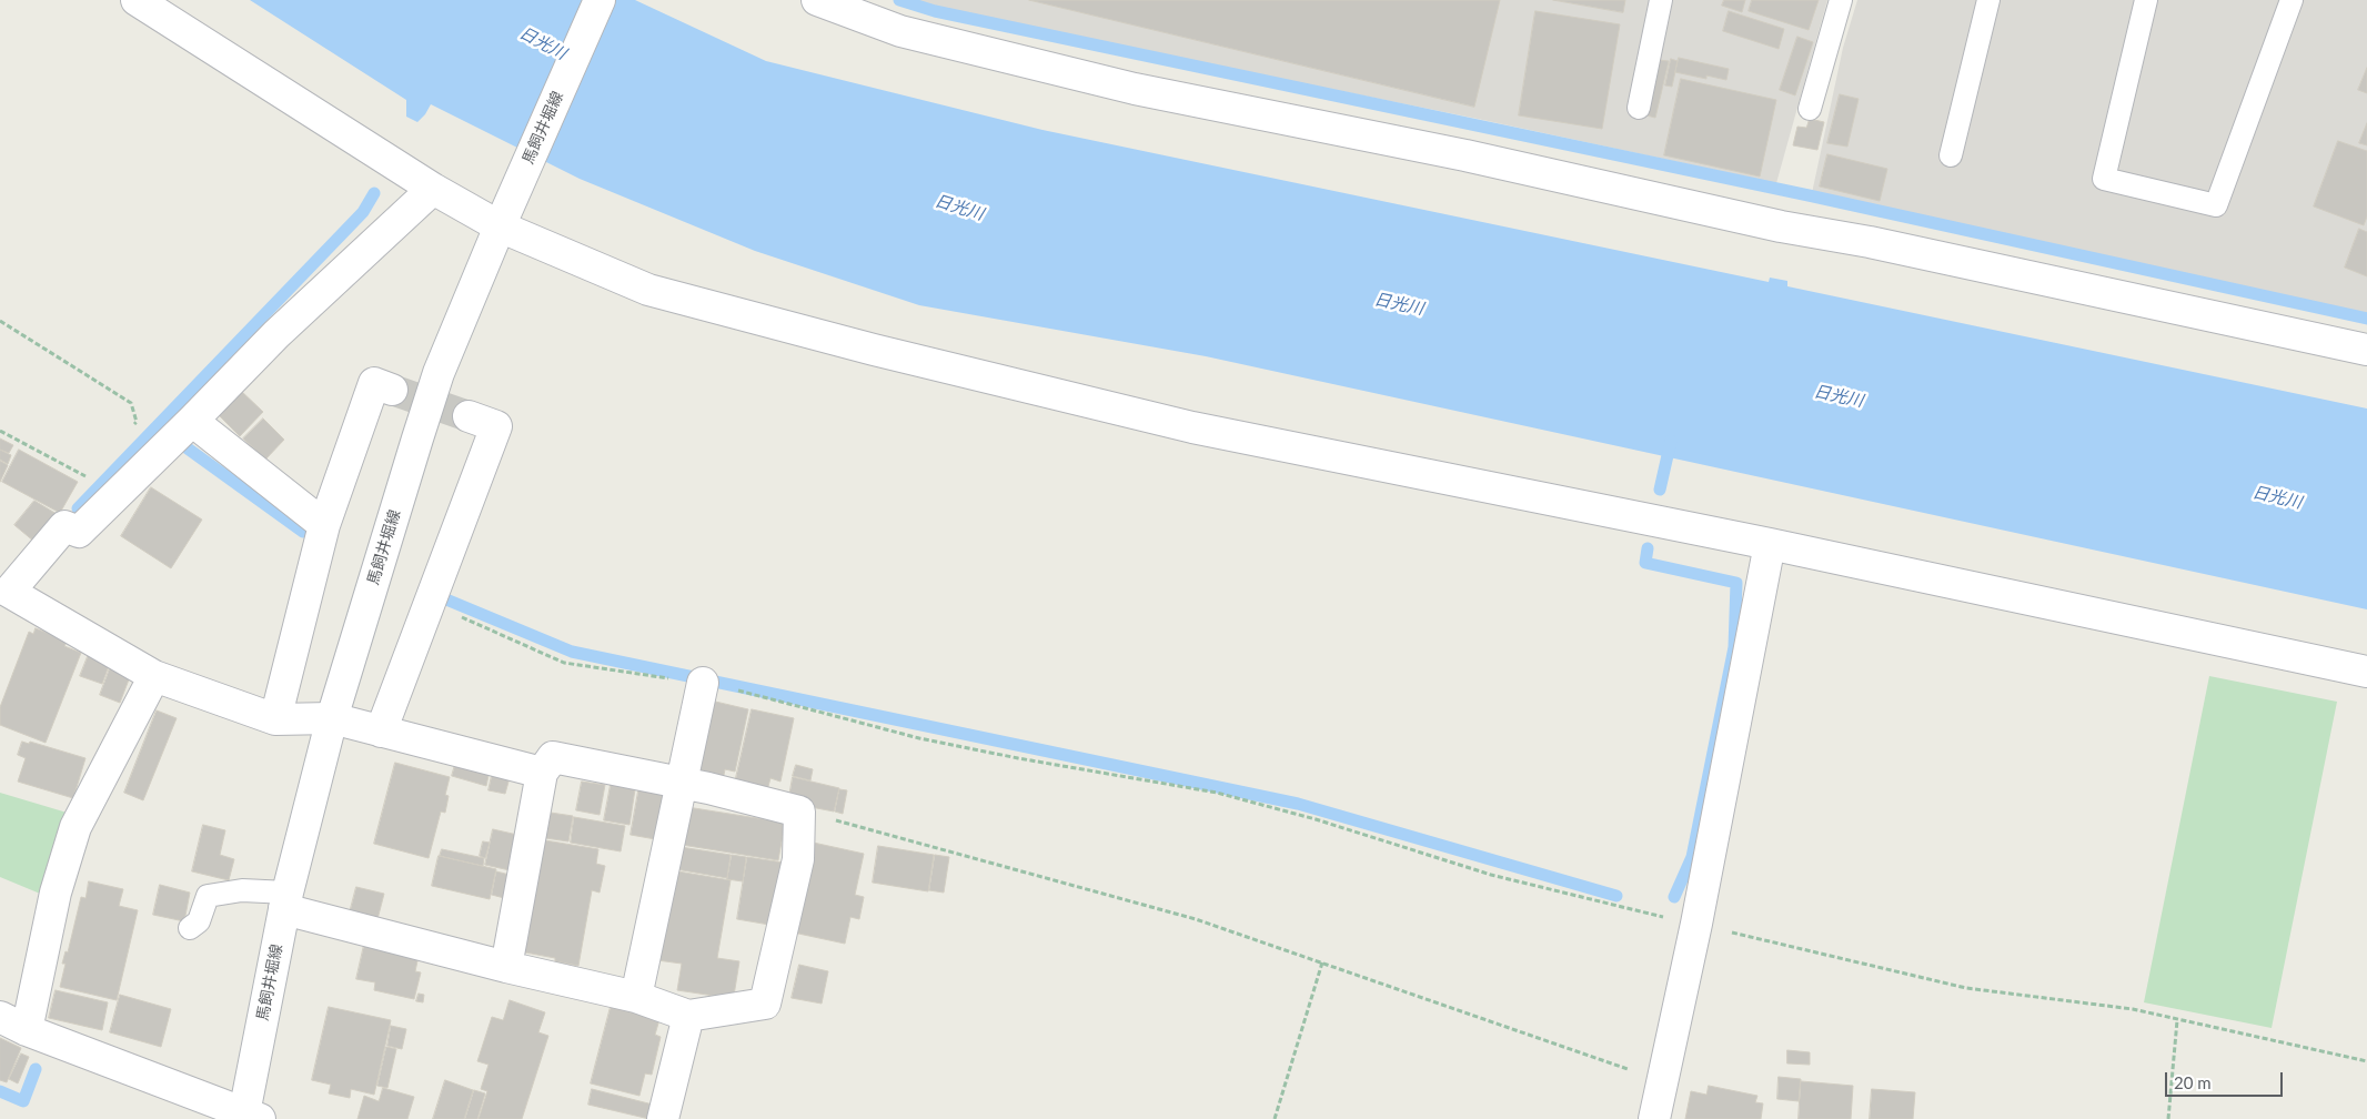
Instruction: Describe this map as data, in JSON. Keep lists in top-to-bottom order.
{
  "streets": {
    "street": ["馬飼井堀線"]
  },
  "water": ["日光川"],
  "scale_bar": "20 m"
}
